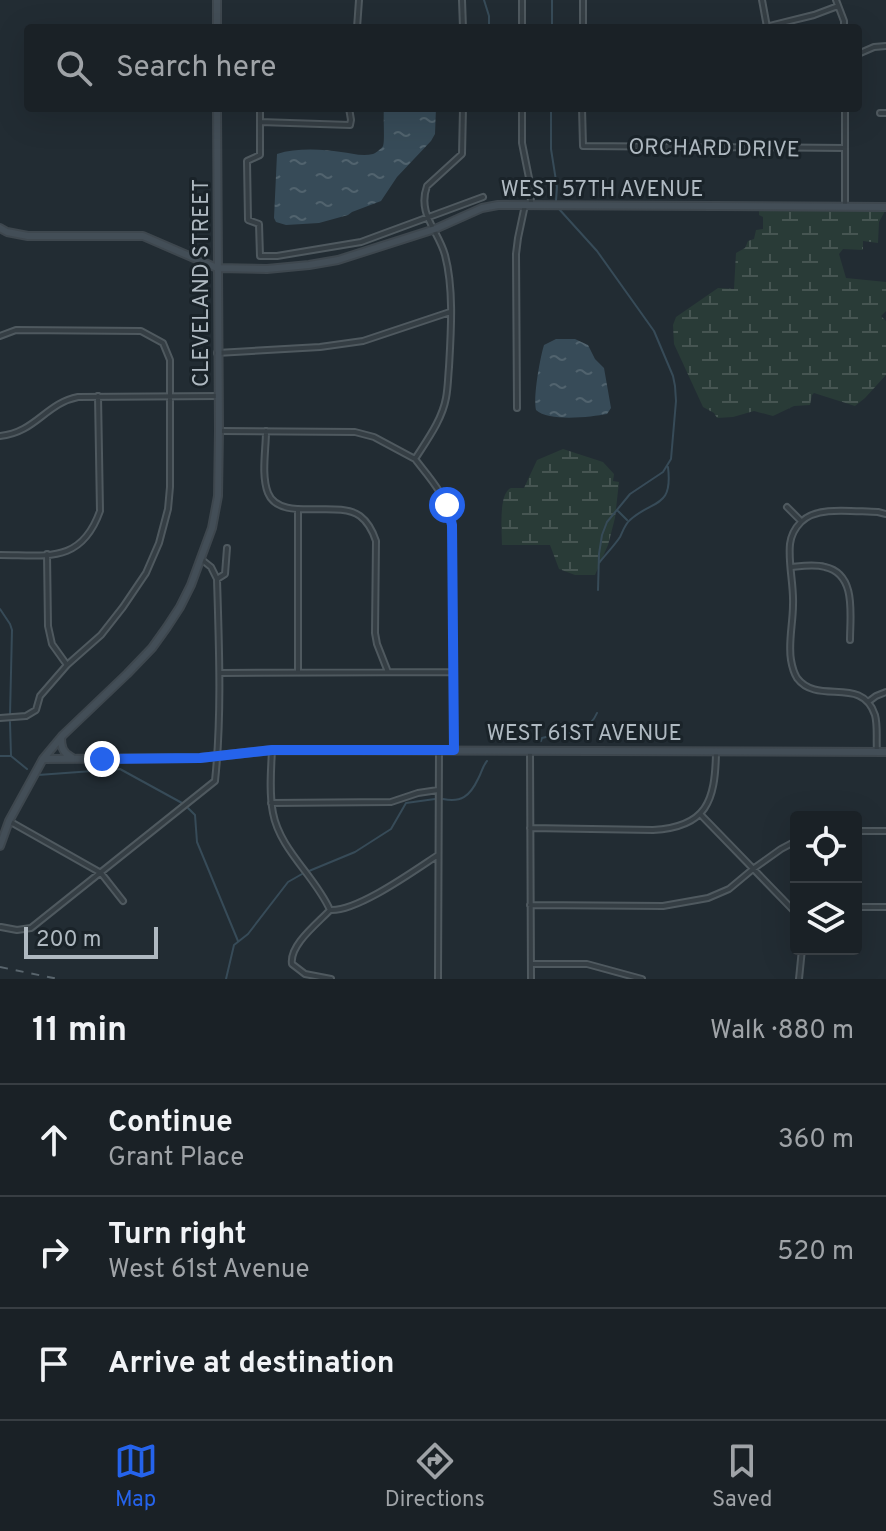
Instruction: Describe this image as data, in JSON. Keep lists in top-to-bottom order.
{
  "streets": {
    "main road": ["WEST 57TH AVENUE", "CLEVELAND STREET", "WEST 61ST AVENUE"],
    "street": ["ORCHARD DRIVE"]
  },
  "crossings": [
    ["WEST 57TH AVENUE", "CLEVELAND STREET"],
    ["CLEVELAND STREET", "WEST 61ST AVENUE"]
  ],
  "scale_bar": "200 m",
  "page": {
    "search": "Search here",
    "scale": "200 m",
    "heading": ["11 min", "Walk · 880 m"],
    "list": [
      ["Continue", "Grant Place", "360 m"],
      ["Turn right", "West 61st Avenue", "520 m"],
      "Arrive at destination"
    ],
    "nav": ["Map", "Directions", "Saved"]
  }
}
